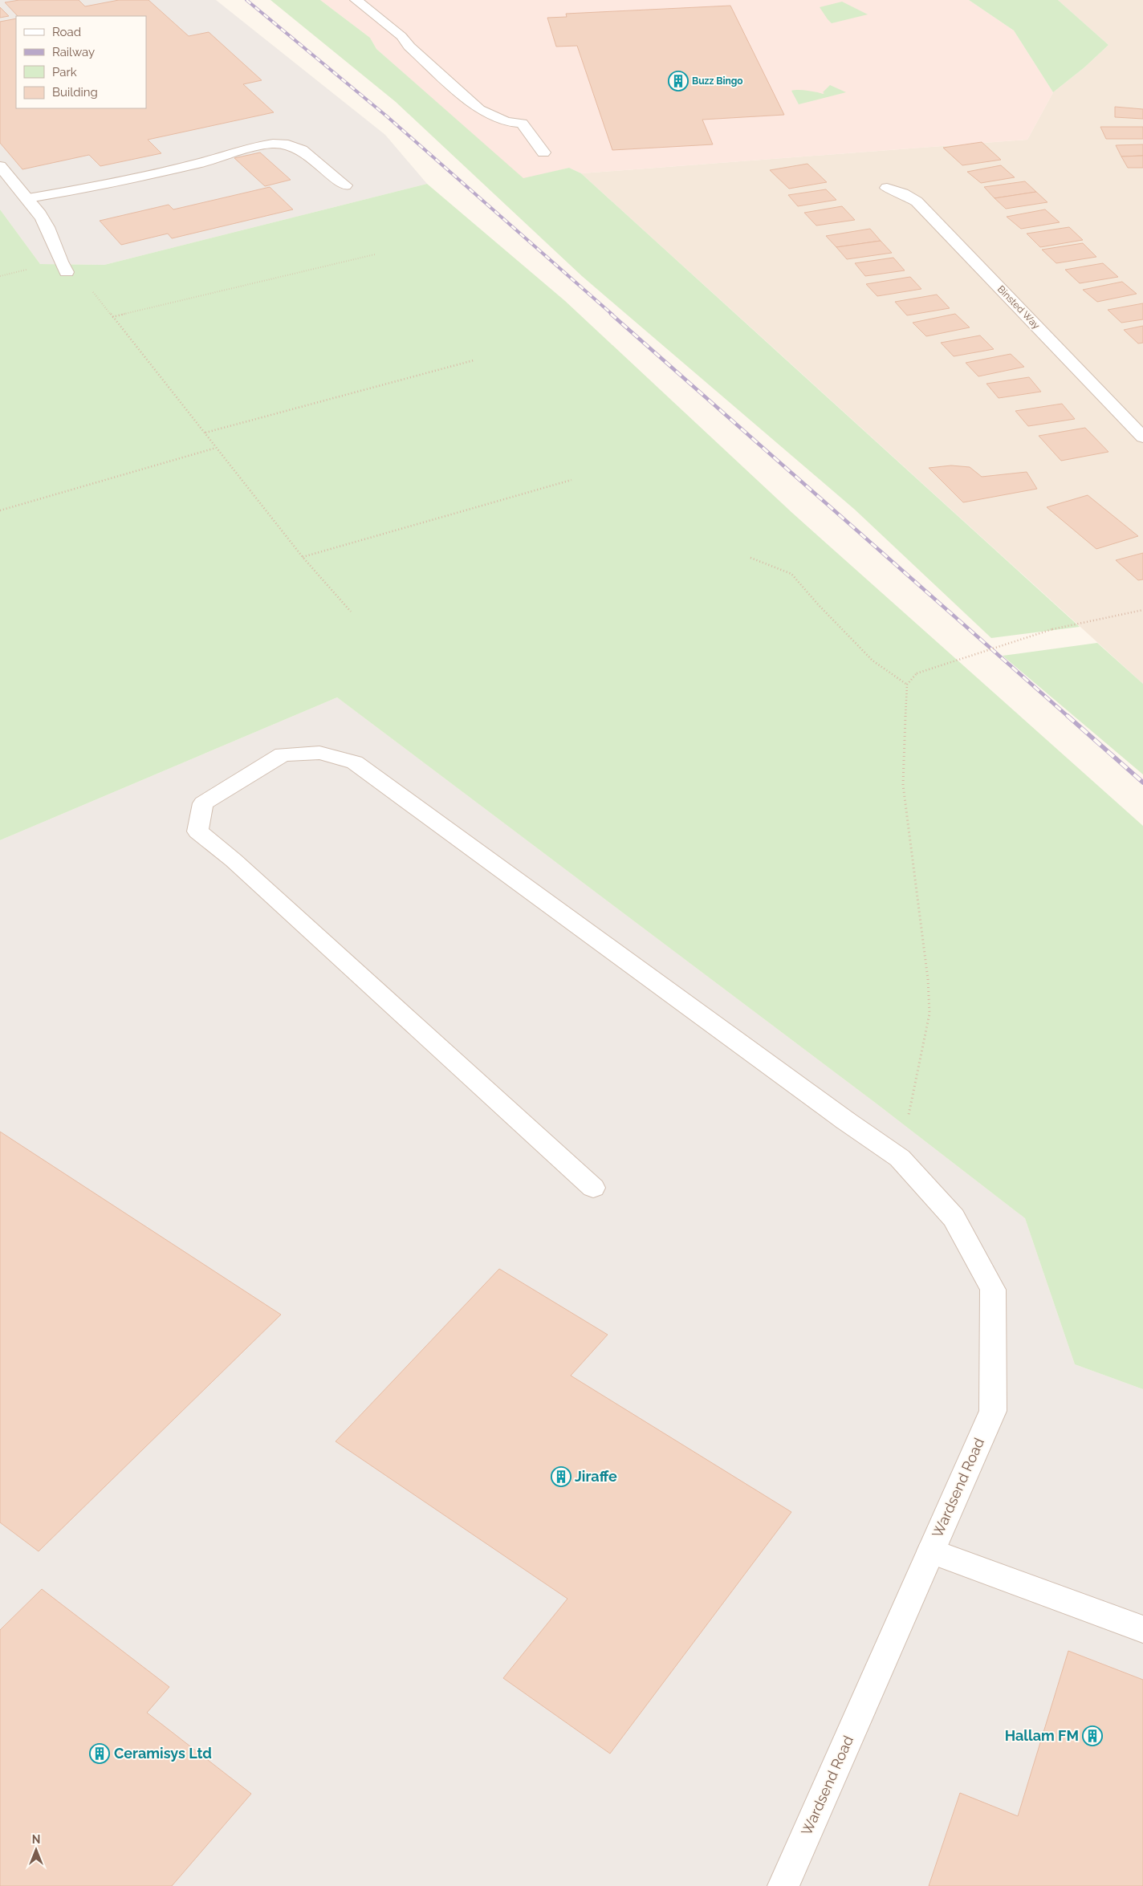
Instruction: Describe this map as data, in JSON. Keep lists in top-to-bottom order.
{
  "streets": {
    "street": ["Binsted Way", "Wardsend Road"]
  },
  "places": {
    "building": [
      "Buzz Bingo",
      "Jiraffe",
      "Hallam FM",
      "Ceramisys Ltd"
    ]
  },
  "legend": [
    "Road",
    "Railway",
    "Park",
    "Building"
  ],
  "north": "top"
}
